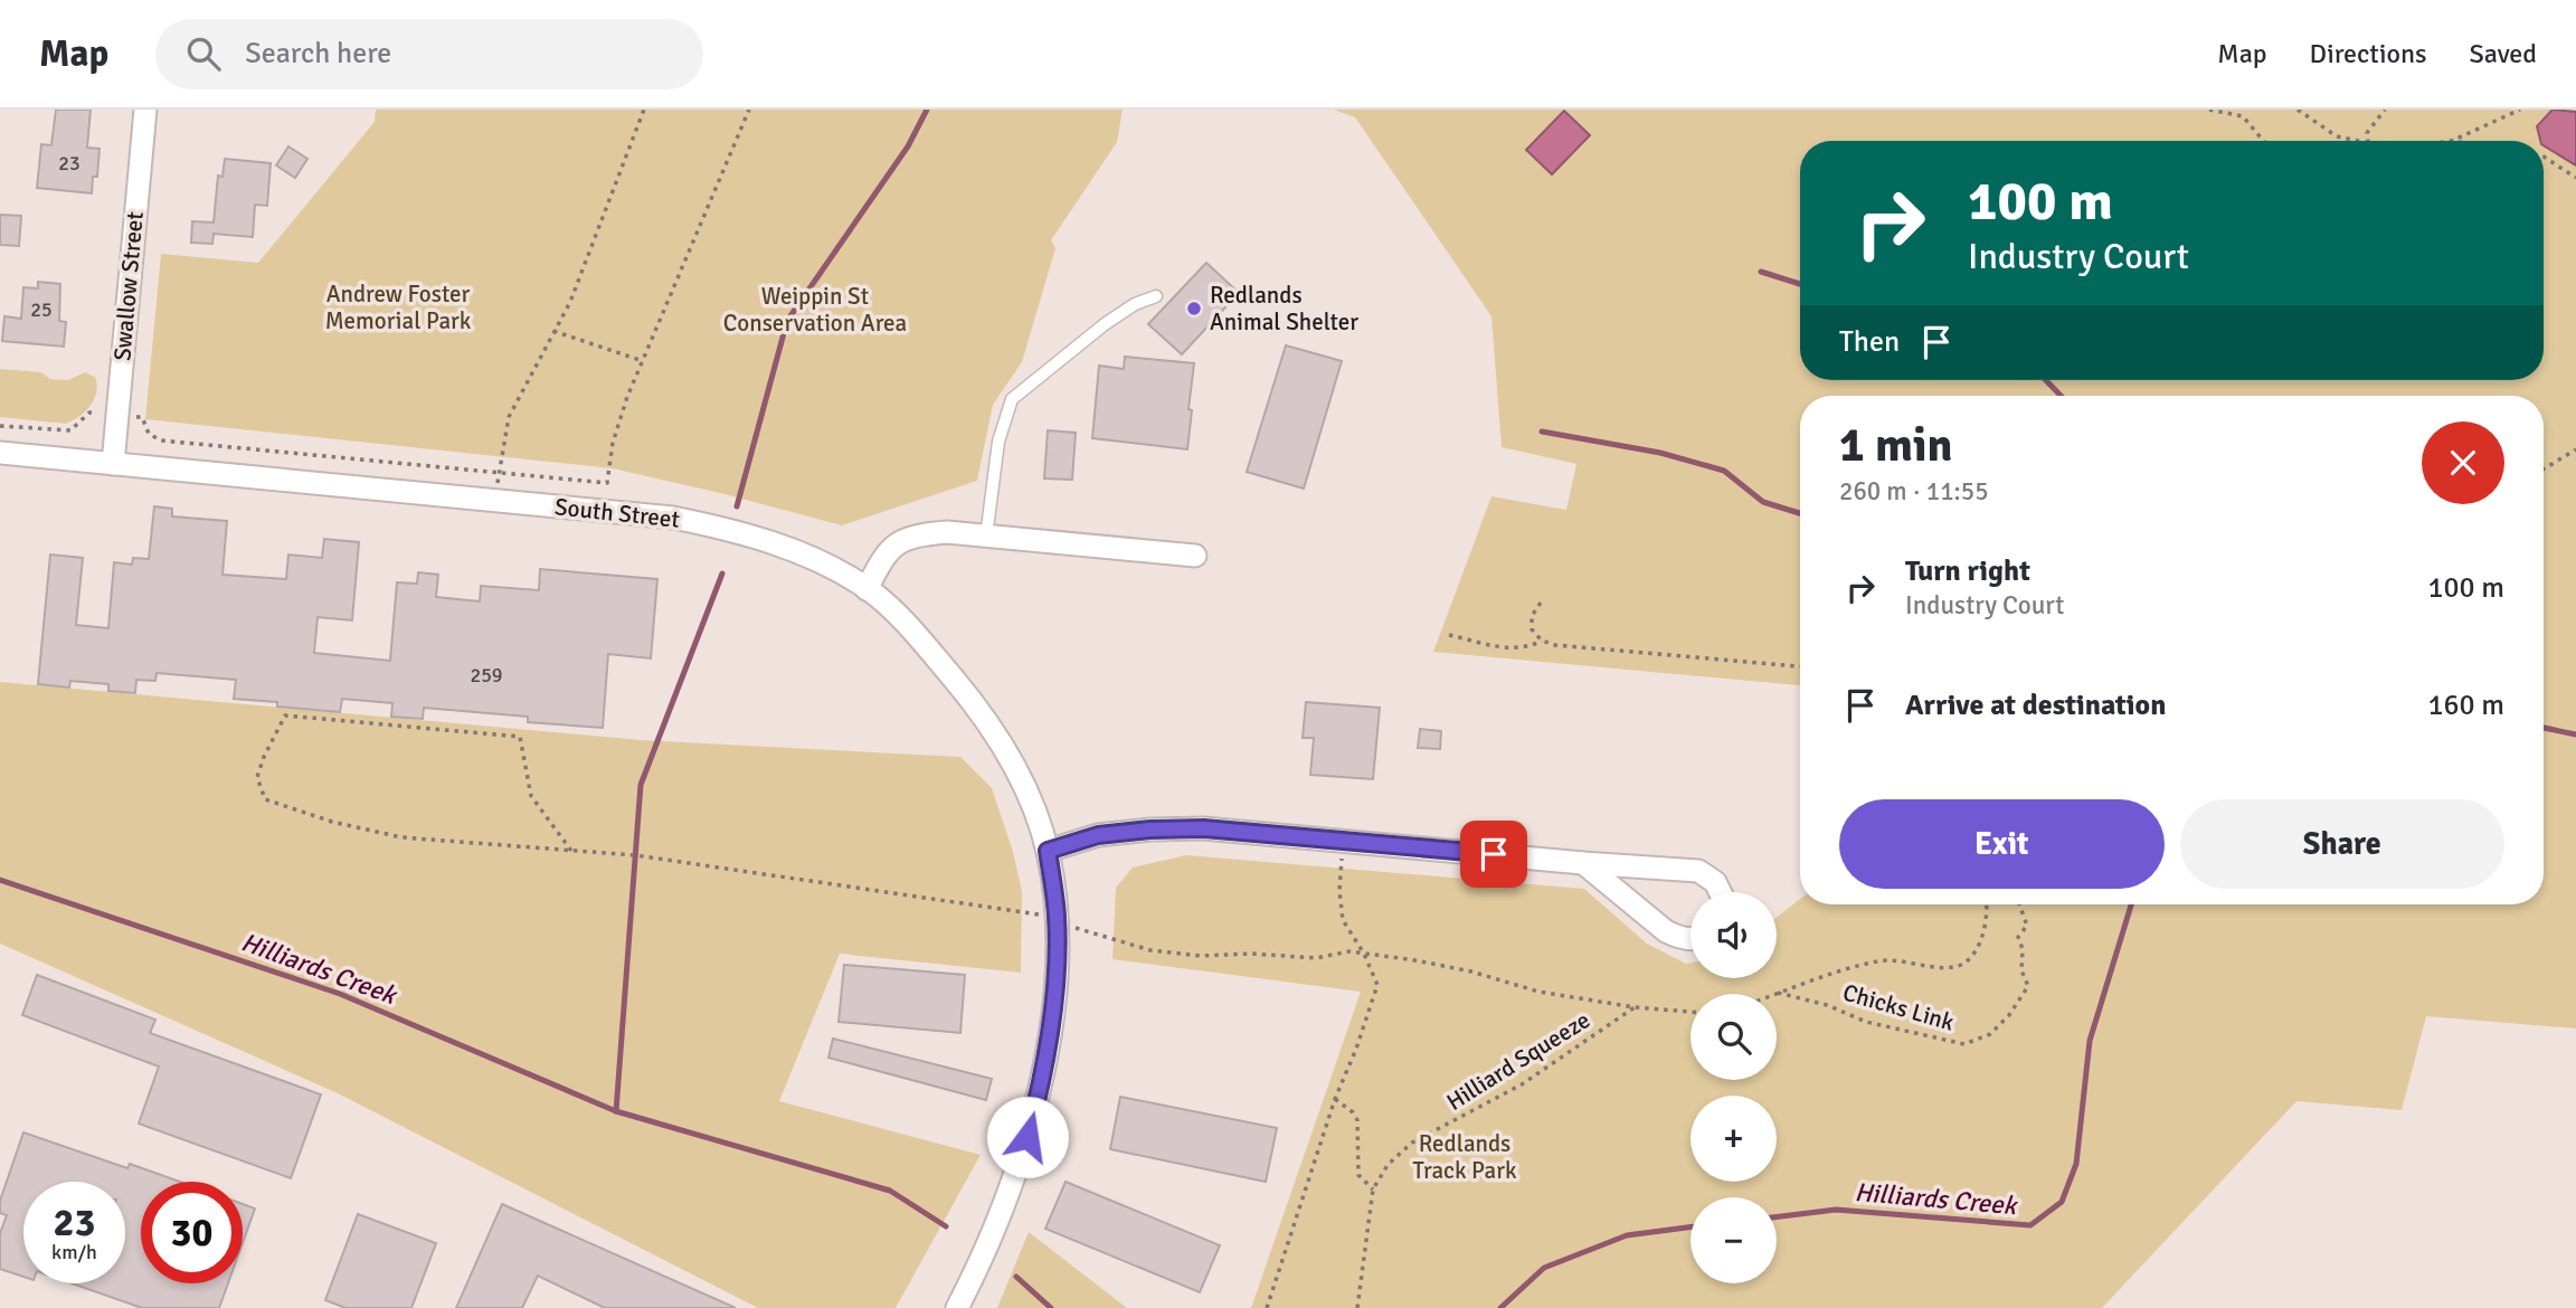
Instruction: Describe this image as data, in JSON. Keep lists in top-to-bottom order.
{
  "streets": {
    "street": ["Swallow Street", "South Street"],
    "path": ["Chicks Link", "Hilliard Squeeze"]
  },
  "crossings": [
    ["Swallow Street", "South Street"]
  ],
  "water": ["Hilliards Creek"],
  "parks": ["Andrew Foster Memorial Park", "Weippin St Conservation Area", "Redlands Track Park"],
  "places": ["Redlands Animal Shelter"],
  "house_numbers": ["23", "25", "259"],
  "page": {
    "header": "Map",
    "search": "Search here",
    "nav": ["Map", "Directions", "Saved"],
    "turn": ["100 m", "Industry Court"],
    "then": "Then",
    "heading": ["1 min", "260 m · 11:55"],
    "list": [
      {
        "name": "Turn right",
        "note": "Industry Court",
        "value": "100 m"
      },
      {
        "name": "Arrive at destination",
        "value": "160 m"
      }
    ],
    "buttons": ["Exit", "Share"],
    "map_buttons": ["+", "−"],
    "speed": "23 km/h",
    "limit": "30"
  }
}
